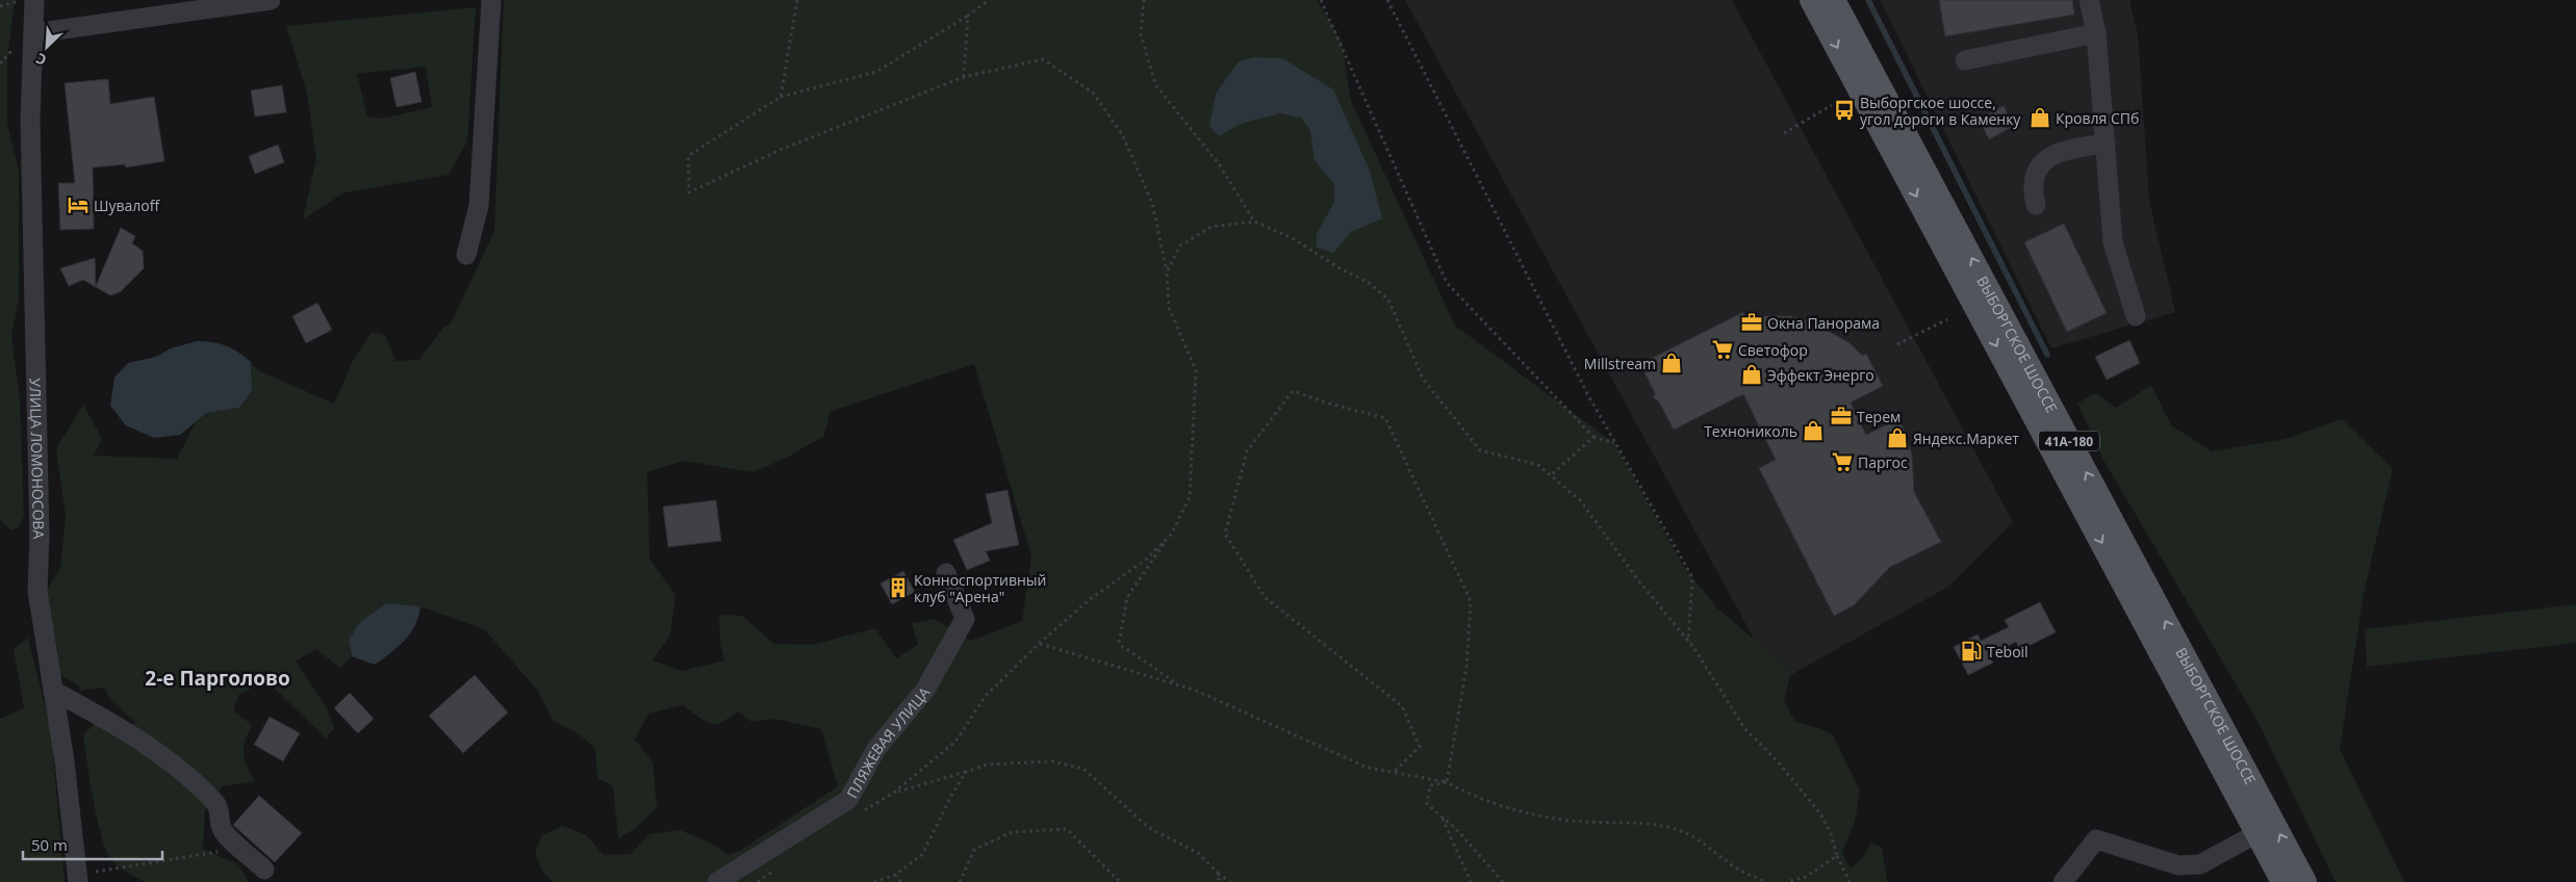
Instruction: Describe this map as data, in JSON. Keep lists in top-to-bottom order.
{
  "streets": {
    "main road": ["ВЫБОРГСКОЕ ШОССЕ", "41А-180"],
    "street": ["УЛИЦА ЛОМОНОСОВА", "ПЛЯЖЕВАЯ УЛИЦА"]
  },
  "districts": ["2-е Парголово"],
  "places": {
    "bus stop": ["Выборгское шоссе, угол дороги в Каменку"],
    "shop": [
      "Кровля СПб",
      "Millstream",
      "Эффект Энерго",
      "Технониколь",
      "Яндекс.Маркет"
    ],
    "hotel": ["Шувалоff"],
    "office": ["Окна Панорама", "Терем"],
    "supermarket": ["Светофор", "Паргос"],
    "building": ["Конноспортивный клуб \"Арена\""],
    "fuel station": ["Teboil"]
  },
  "scale_bar": "50 m",
  "north": "bottom left"
}
